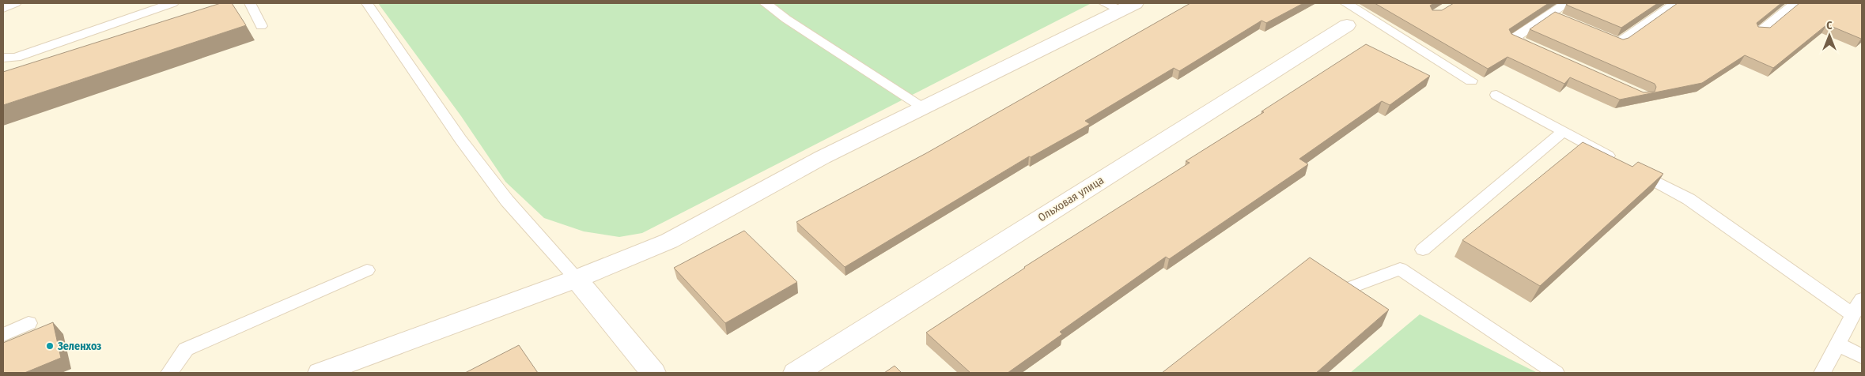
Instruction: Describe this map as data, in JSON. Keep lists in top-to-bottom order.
{
  "streets": {
    "street": ["Ольховая улица"]
  },
  "places": ["Зеленхоз"],
  "north": "top"
}
